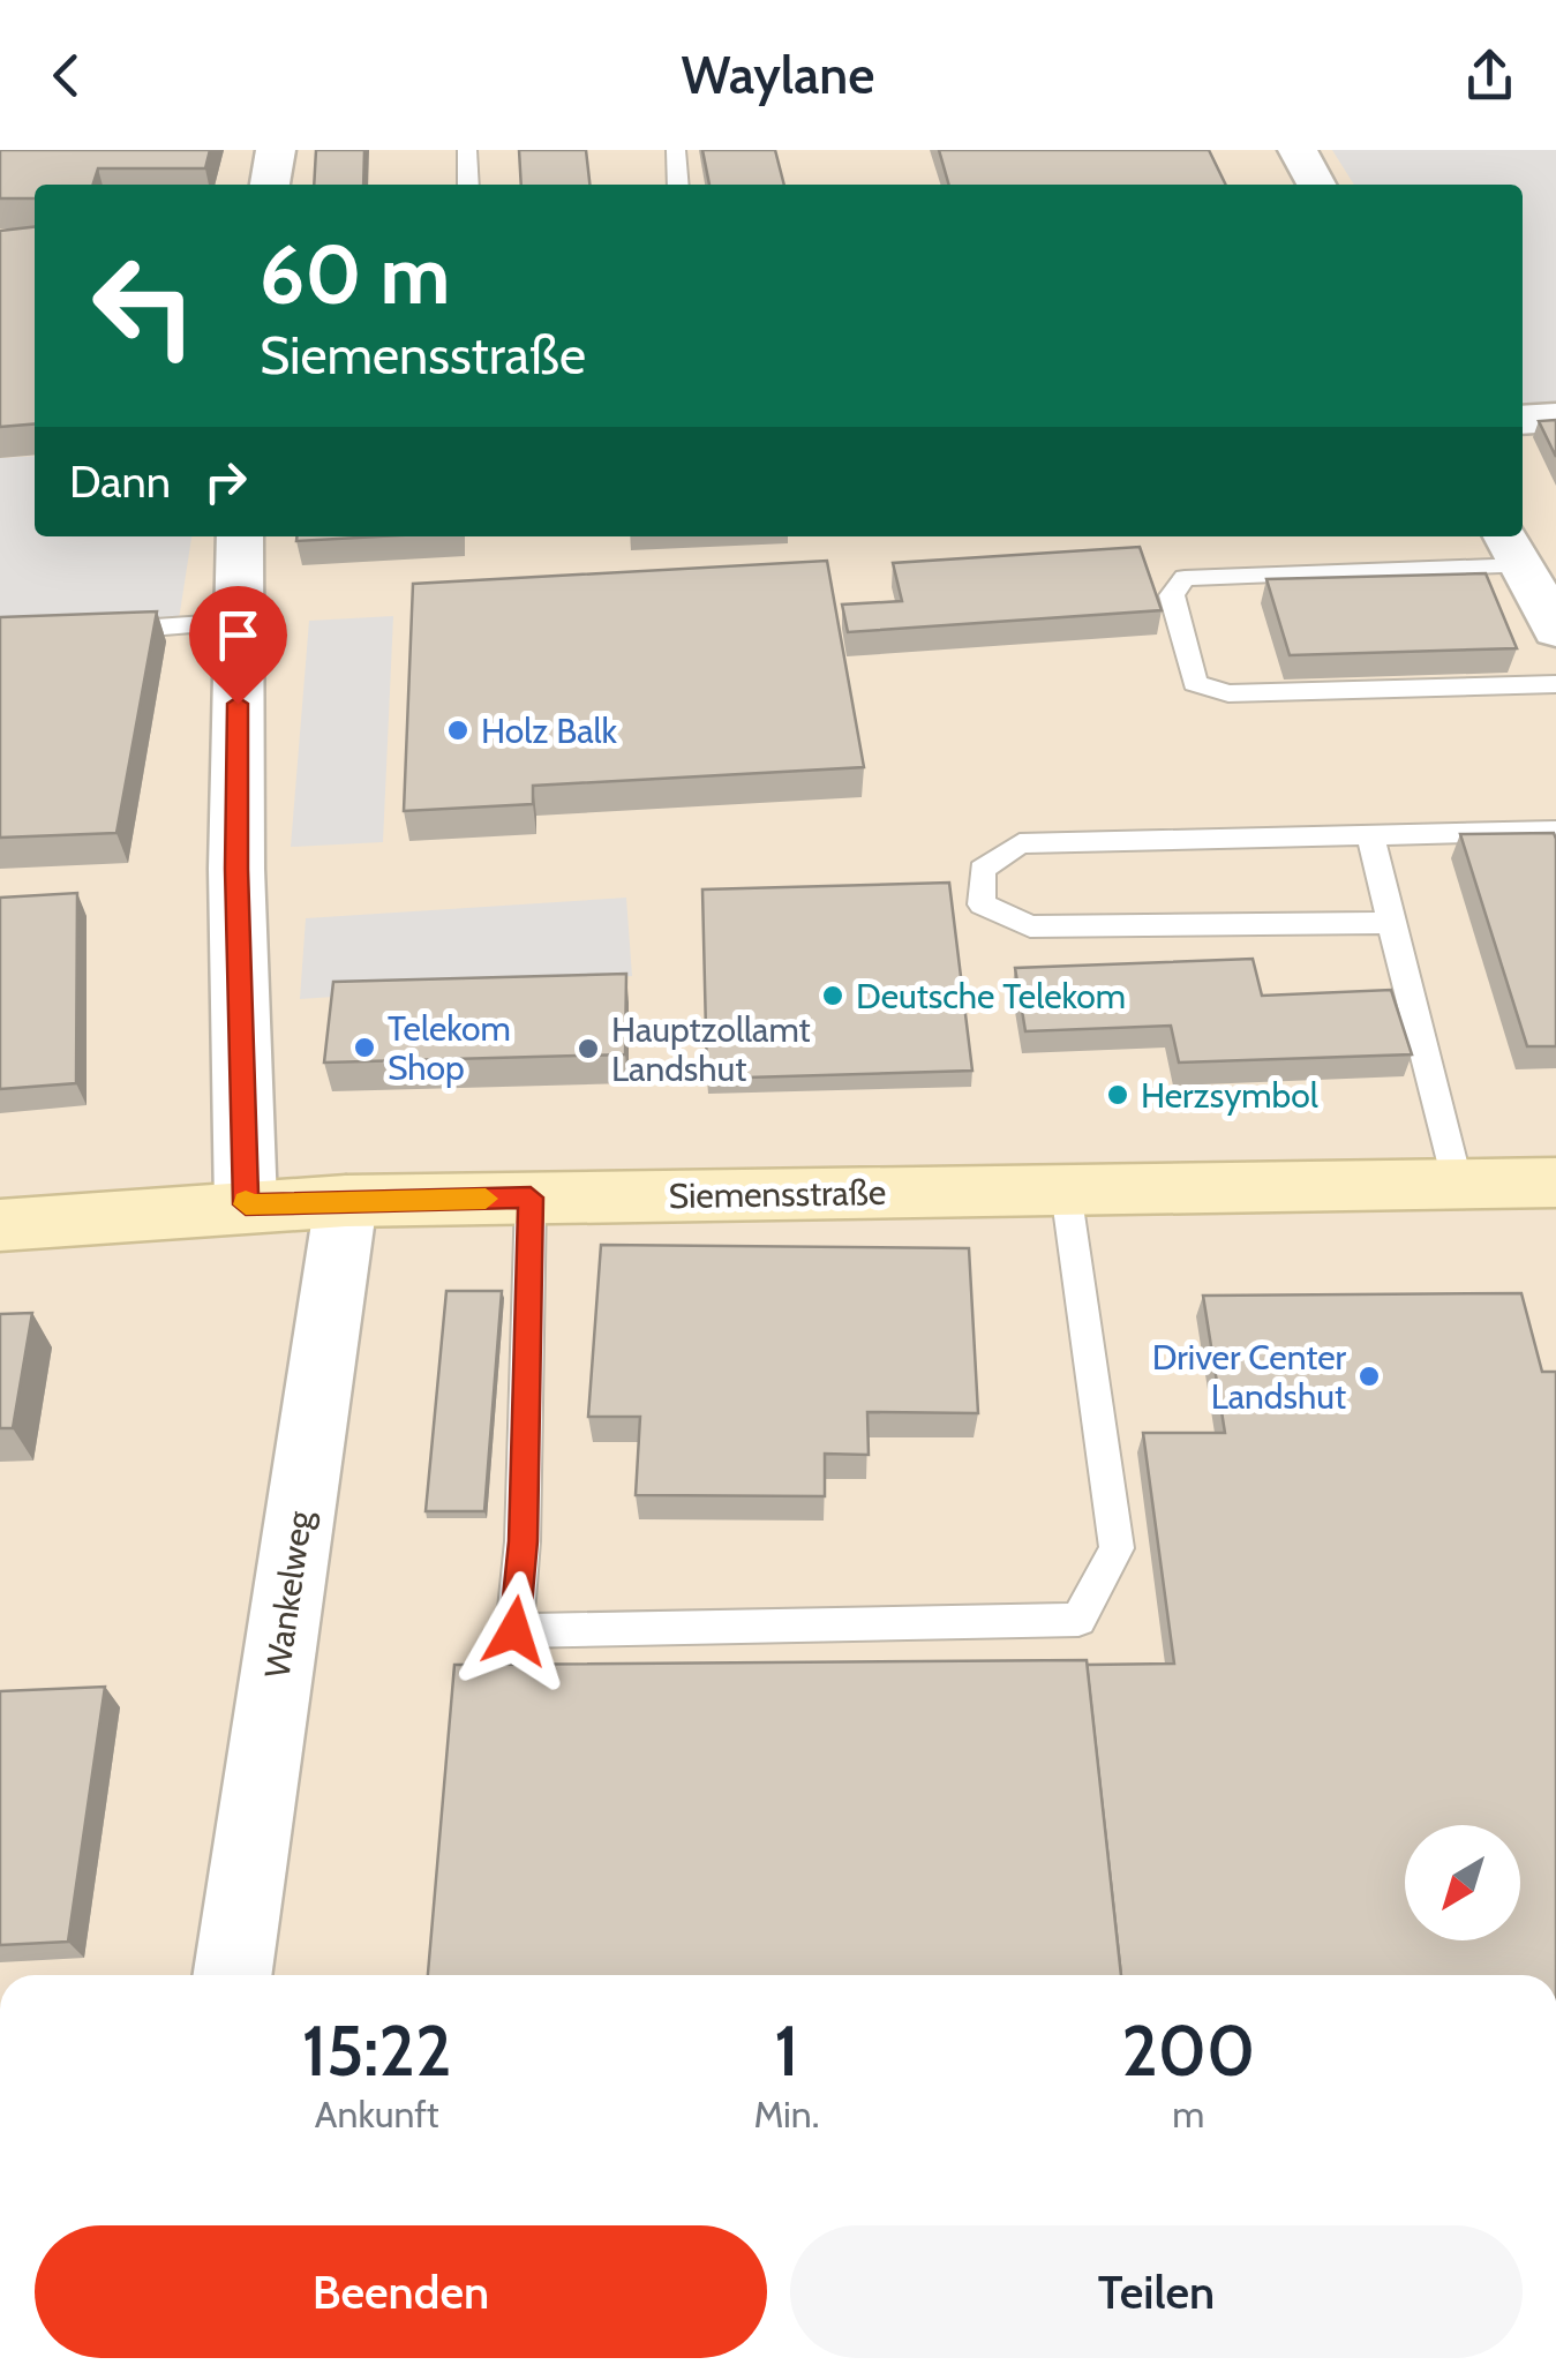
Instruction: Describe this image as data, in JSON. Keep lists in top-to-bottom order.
{
  "streets": {
    "main road": ["Siemensstraße"],
    "street": ["Wankelweg"]
  },
  "crossings": [
    ["Siemensstraße", "Wankelweg"]
  ],
  "places": [
    "Holz Balk",
    "Deutsche Telekom",
    "Telekom Shop",
    "Hauptzollamt Landshut",
    "Herzsymbol",
    "Driver Center Landshut"
  ],
  "north": "bottom left",
  "page": {
    "header": "Waylane",
    "turn": ["60 m", "Siemensstraße"],
    "then": "Dann",
    "eta": [
      "15:22",
      "Ankunft",
      "1",
      "Min.",
      "200",
      "m"
    ],
    "buttons": ["Beenden", "Teilen"]
  }
}
